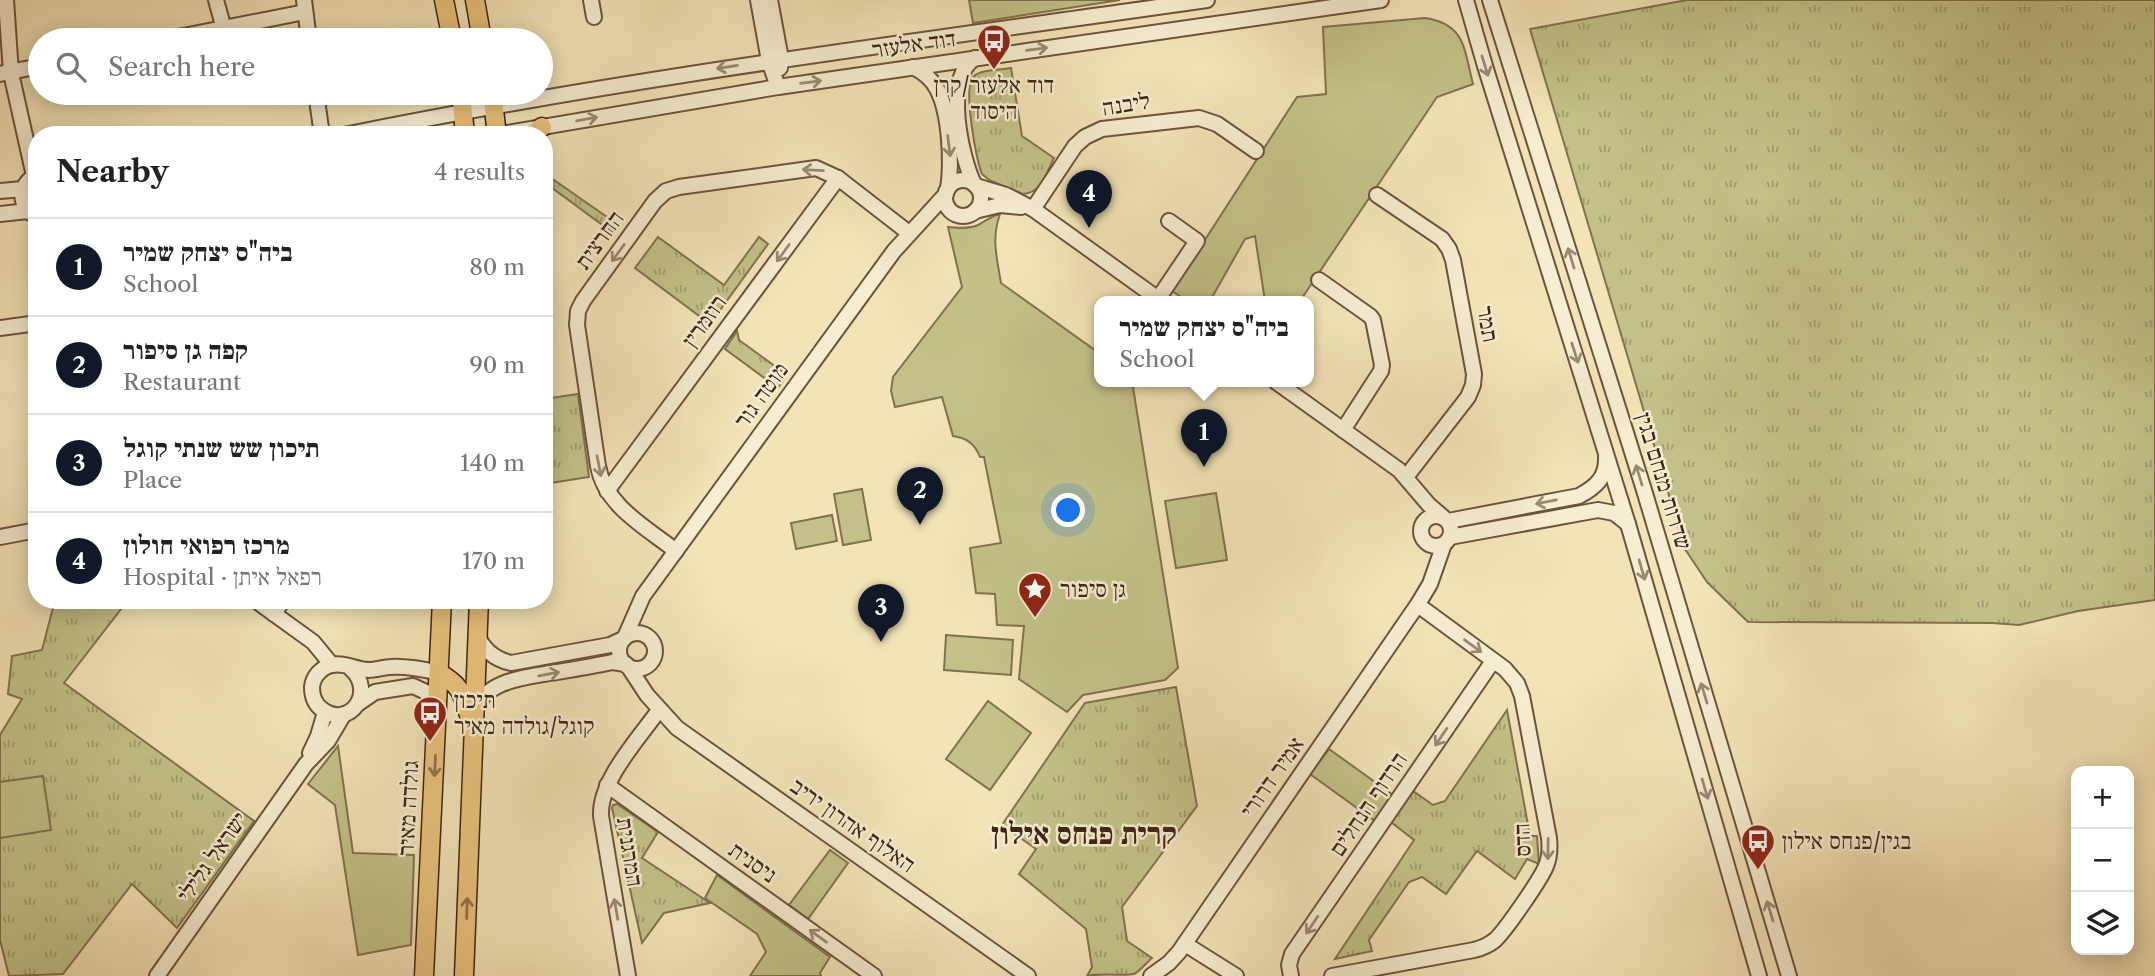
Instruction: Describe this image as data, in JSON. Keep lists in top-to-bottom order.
{
  "streets": {
    "main road": ["גולדה מאיר"],
    "street": [
      "דוד אלעזר",
      "ליבנה",
      "החרצית",
      "רוזמרין",
      "תמר",
      "מוטה גור",
      "שדרות מנחם בגין",
      "אמיר דרורי",
      "הרדוף הנחלים",
      "האלוף אהרון יריב",
      "הדס",
      "המרגנית",
      "ישראל גלילי",
      "ניסנית"
    ]
  },
  "crossings": [
    ["החרצית", "רוזמרין"],
    ["החרצית", "מוטה גור"],
    ["מוטה גור", "האלוף אהרון יריב"],
    ["אמיר דרורי", "הדס"],
    ["הרדוף הנחלים", "הדס"],
    ["האלוף אהרון יריב", "המרגנית"],
    ["המרגנית", "ניסנית"]
  ],
  "one_way": [
    "רוזמרין",
    "הרדוף הנחלים",
    "המרגנית",
    "ניסנית"
  ],
  "districts": ["קרית פנחס אילון"],
  "places": {
    "bus stop": ["דוד אלעזר/קרן היסוד", "תיכון קוגל/גולדה מאיר", "בגין/פנחס אילון"],
    "place": ["גן סיפור"]
  },
  "page": {
    "search": "Search here",
    "heading": ["Nearby", "4 results"],
    "pins": [
      "4",
      "1",
      "2",
      "3"
    ],
    "list": [
      {
        "mark": "1",
        "name": "ביה\"ס יצחק שמיר",
        "note": "School",
        "value": "80 m"
      },
      {
        "mark": "2",
        "name": "קפה גן סיפור",
        "note": "Restaurant",
        "value": "90 m"
      },
      {
        "mark": "3",
        "name": "תיכון שש שנתי קוגל",
        "note": "Place",
        "value": "140 m"
      },
      {
        "mark": "4",
        "name": "מרכז רפואי חולון",
        "note": "Hospital · רפאל איתן",
        "value": "170 m"
      }
    ],
    "popup": ["ביה\"ס יצחק שמיר", "School"],
    "map_buttons": ["+", "−"]
  }
}
